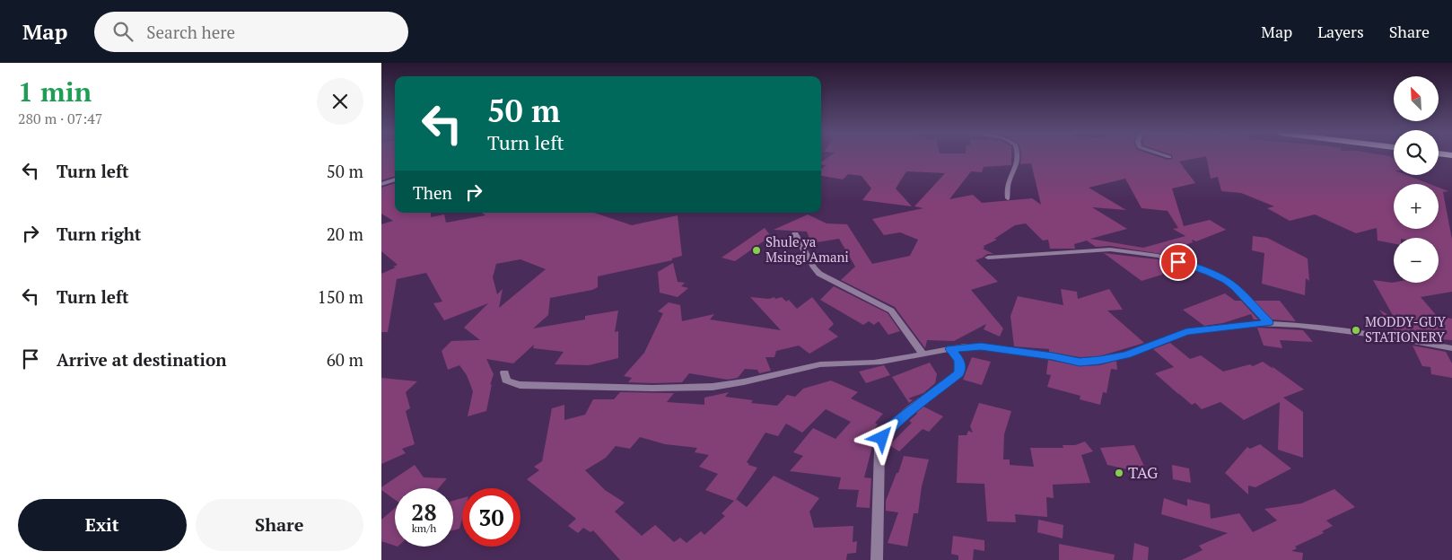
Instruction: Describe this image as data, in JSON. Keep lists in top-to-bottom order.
{
  "places": ["Shule ya Msingi Amani", "MODDY-GUY STATIONERY", "TAG"],
  "north": "top left",
  "page": {
    "header": "Map",
    "search": "Search here",
    "nav": ["Map", "Layers", "Share"],
    "heading": ["1 min", "280 m · 07:47"],
    "map_buttons": ["+", "−"],
    "turn": ["50 m", "Turn left"],
    "list": [
      {
        "name": "Turn left",
        "value": "50 m"
      },
      {
        "name": "Turn right",
        "value": "20 m"
      },
      {
        "name": "Turn left",
        "value": "150 m"
      },
      {
        "name": "Arrive at destination",
        "value": "60 m"
      }
    ],
    "then": "Then",
    "speed": "28 km/h",
    "limit": "30",
    "buttons": ["Exit", "Share"]
  }
}
